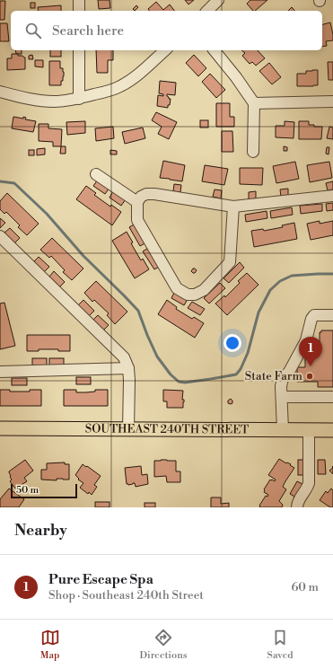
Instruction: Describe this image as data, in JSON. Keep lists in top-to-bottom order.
{
  "streets": {
    "main road": ["SOUTHEAST 240TH STREET"]
  },
  "places": ["State Farm"],
  "scale_bar": "50 m",
  "page": {
    "search": "Search here",
    "pins": "1",
    "scale": "50 m",
    "heading": "Nearby",
    "list": [
      {
        "mark": "1",
        "name": "Pure Escape Spa",
        "note": "Shop · Southeast 240th Street",
        "value": "60 m"
      }
    ],
    "nav": ["Map", "Directions", "Saved"]
  }
}
